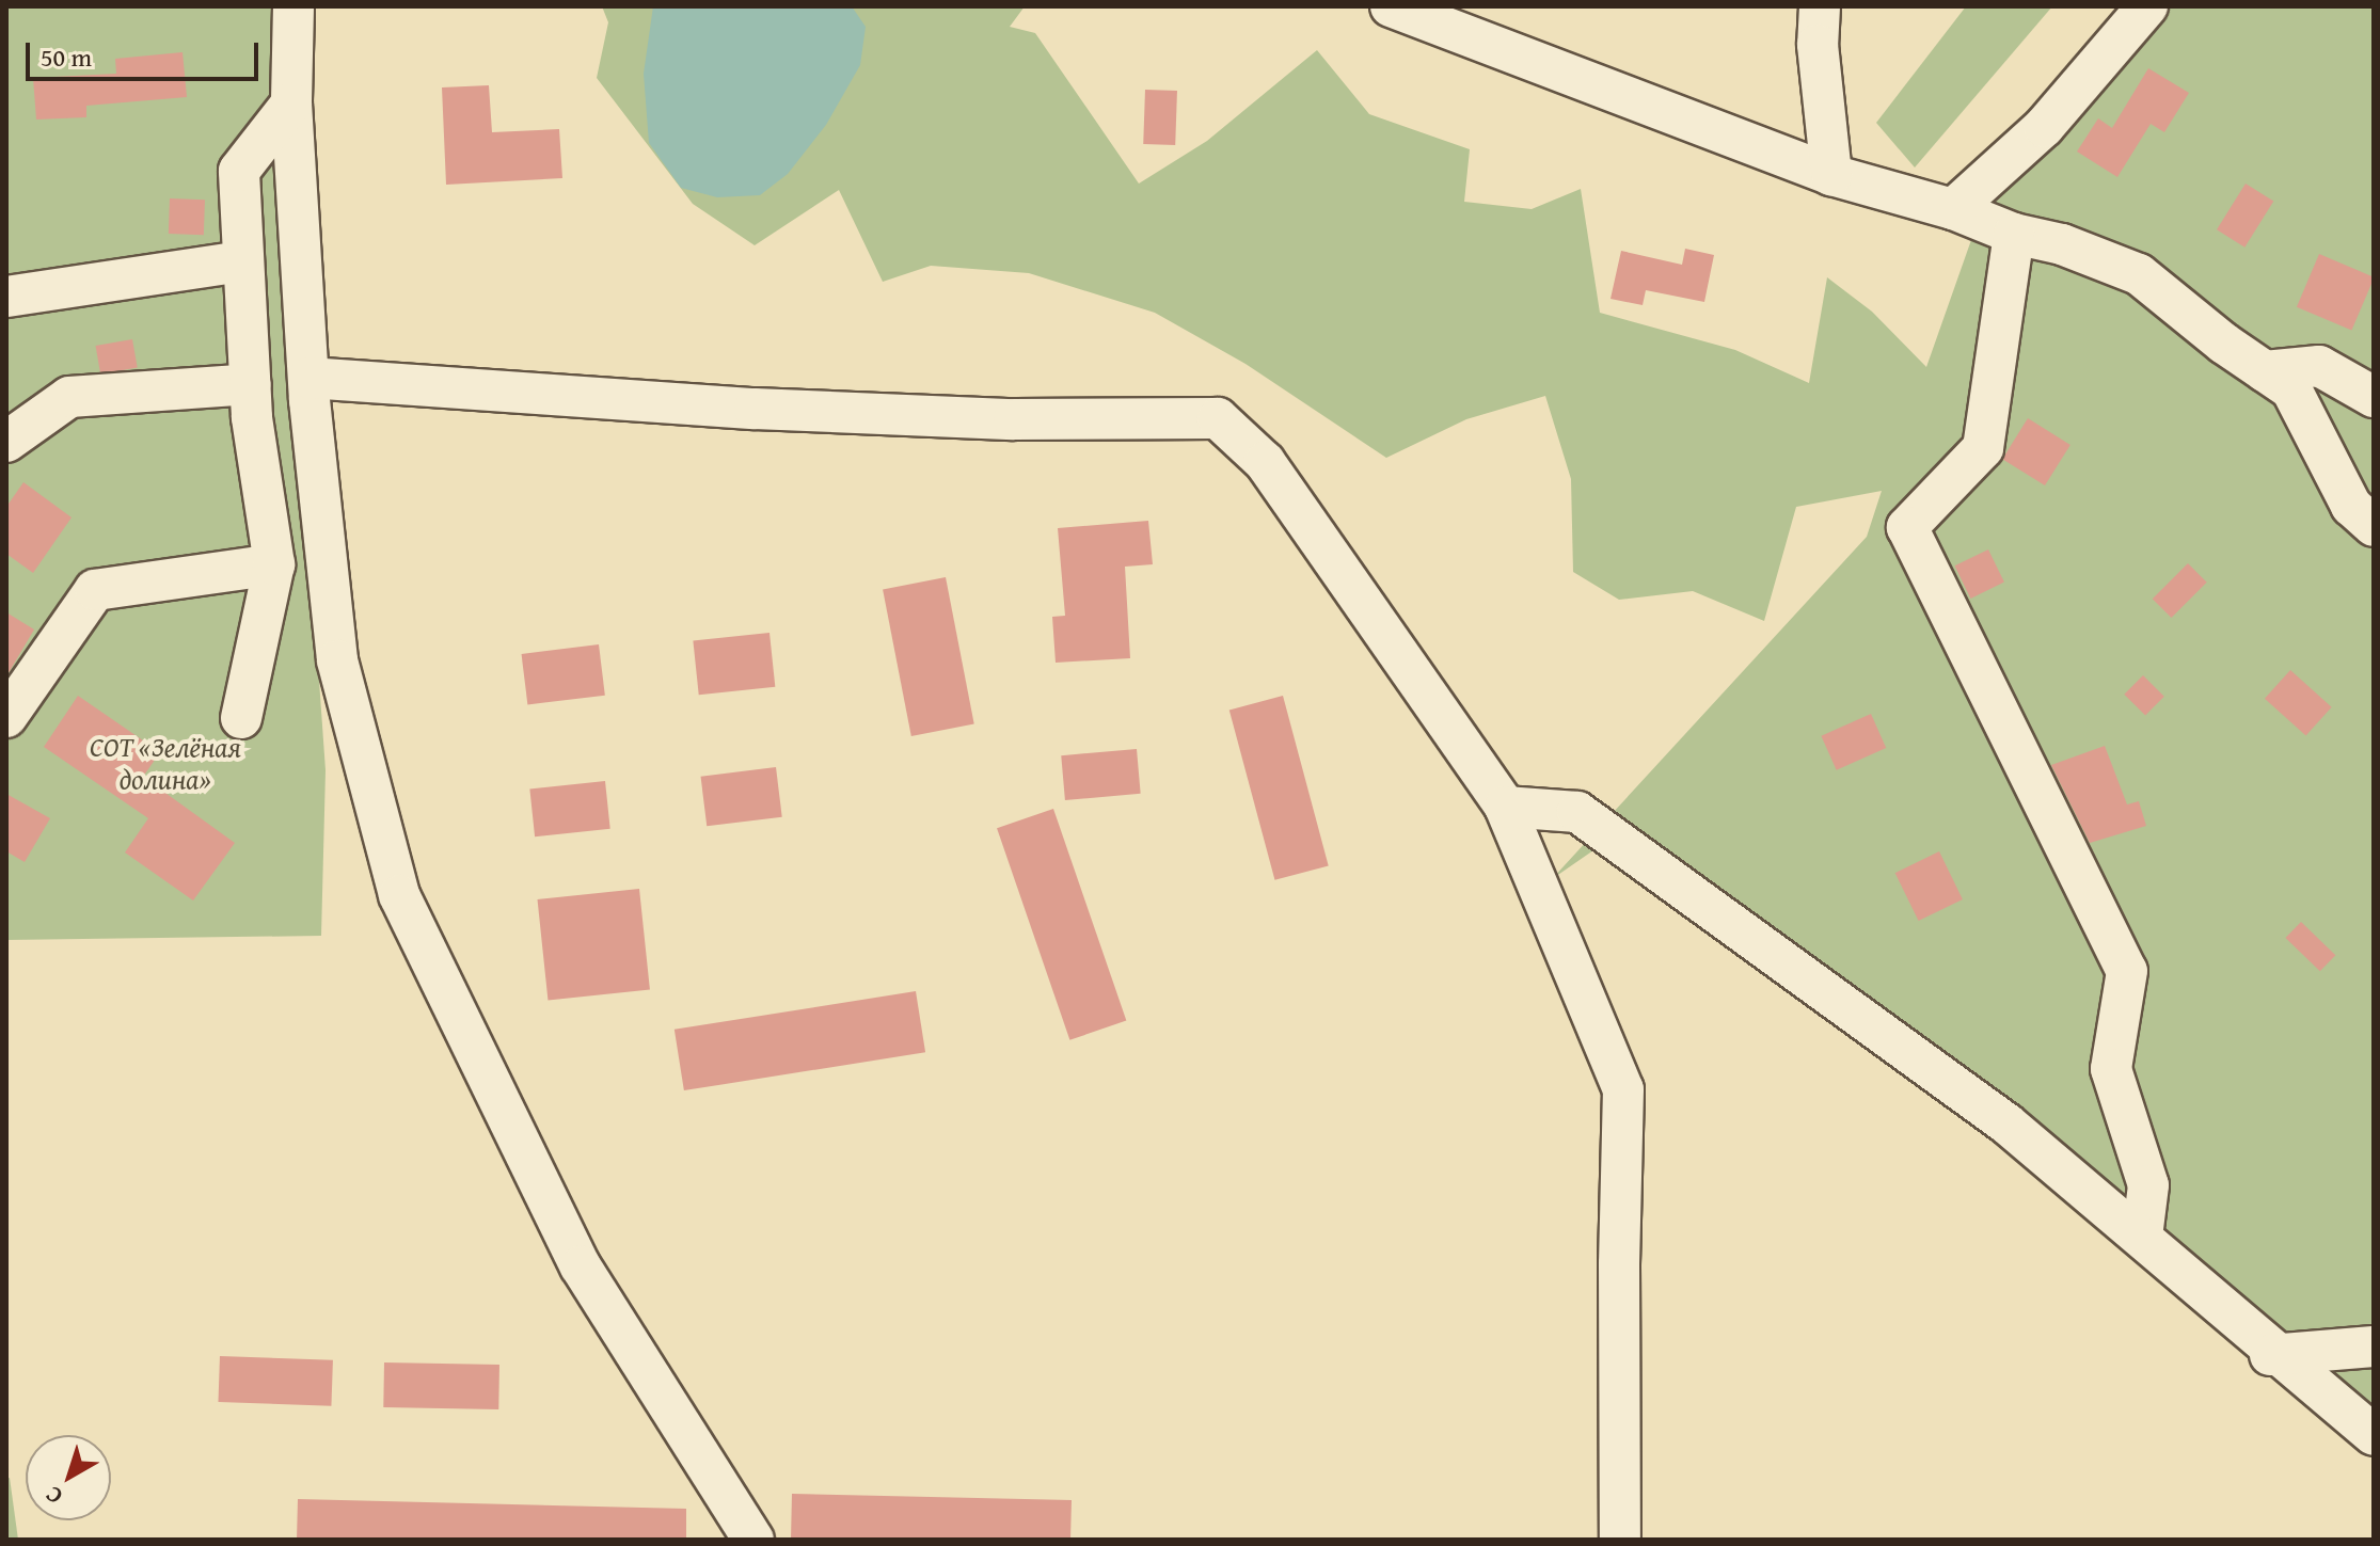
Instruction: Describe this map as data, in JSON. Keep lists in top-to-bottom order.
{
  "parks": ["СОТ «Зелёная долина»"],
  "scale_bar": "50 m",
  "north": "bottom left"
}
